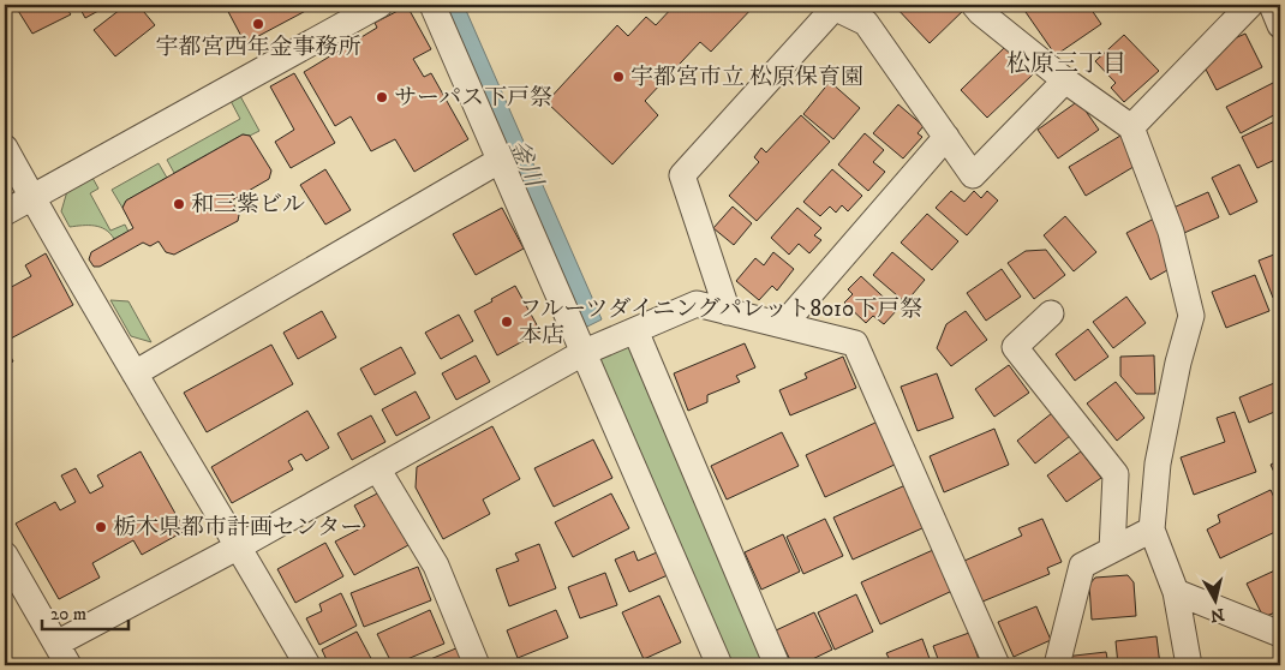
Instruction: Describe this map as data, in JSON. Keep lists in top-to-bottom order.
{
  "districts": ["松原三丁目"],
  "water": ["釜川"],
  "places": [
    "宇都宮西年金事務所",
    "宇都宮市立 松原保育園",
    "サーパス下戸祭",
    "和三紫ビル",
    "フルーツダイニングパレット8010下戸祭 本店",
    "栃木県都市計画センター"
  ],
  "scale_bar": "20 m",
  "north": "bottom"
}
